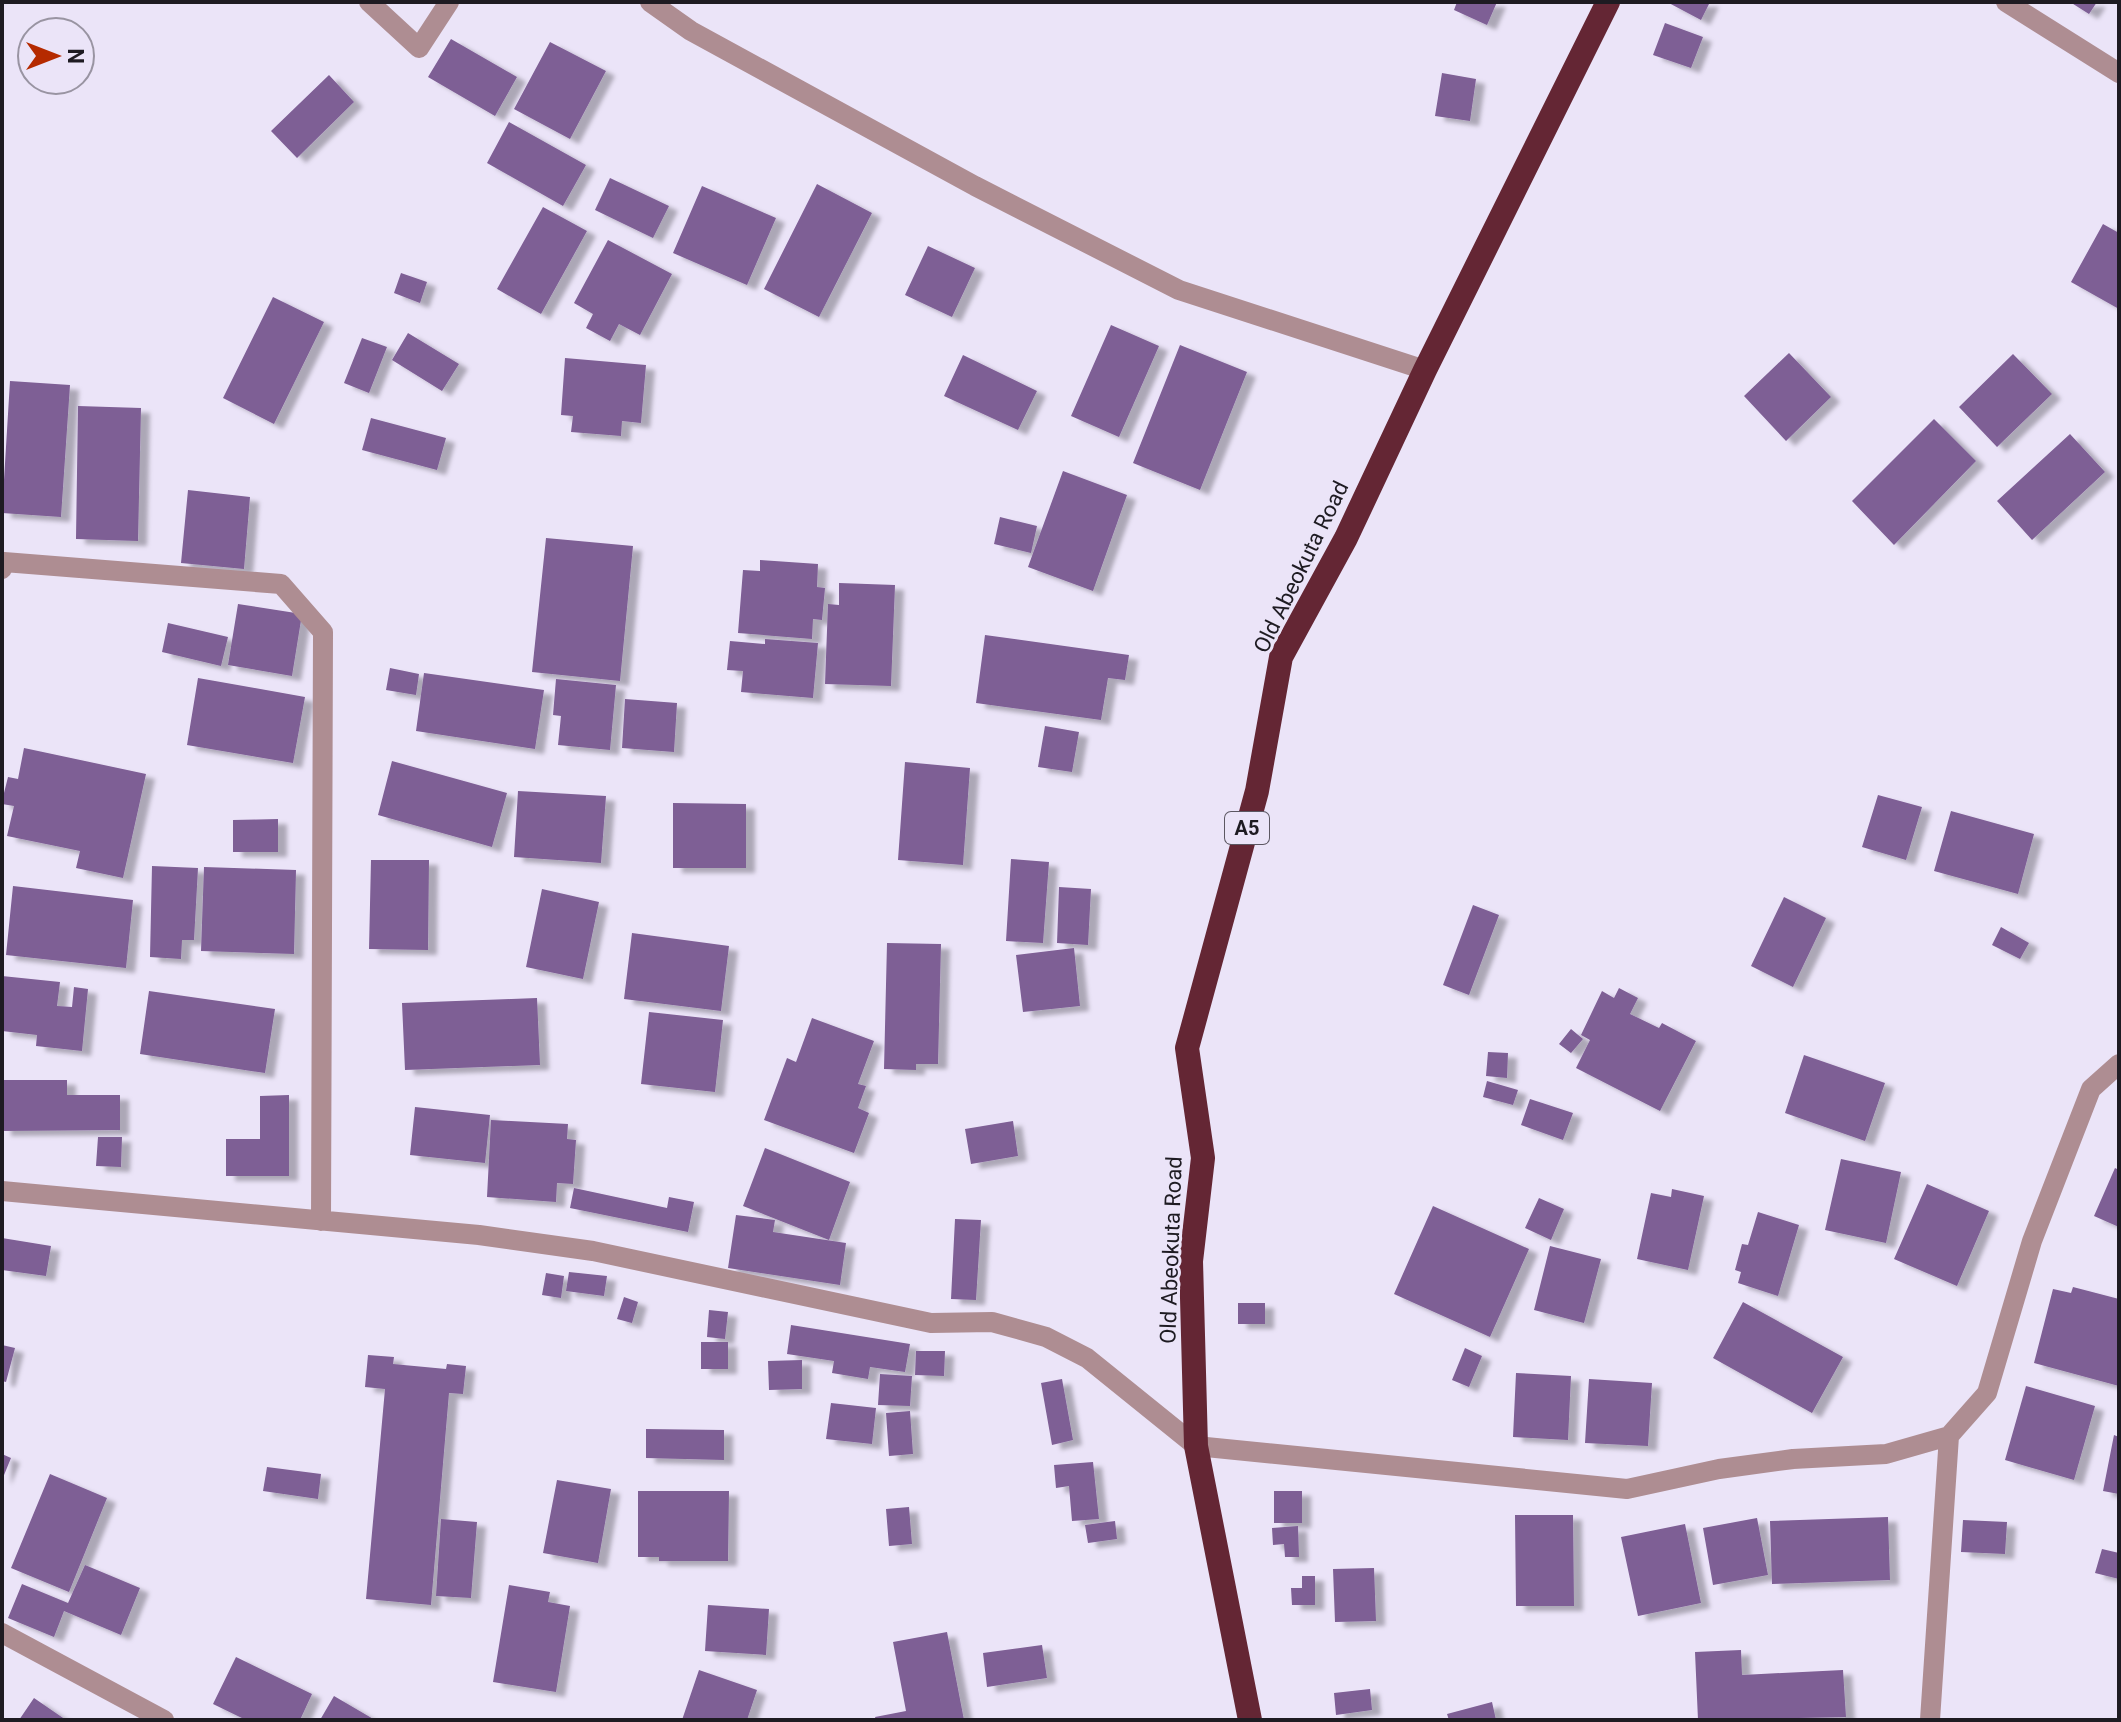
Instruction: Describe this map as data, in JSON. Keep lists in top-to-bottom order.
{
  "streets": {
    "highway": ["Old Abeokuta Road", "A5"]
  },
  "north": "right"
}
